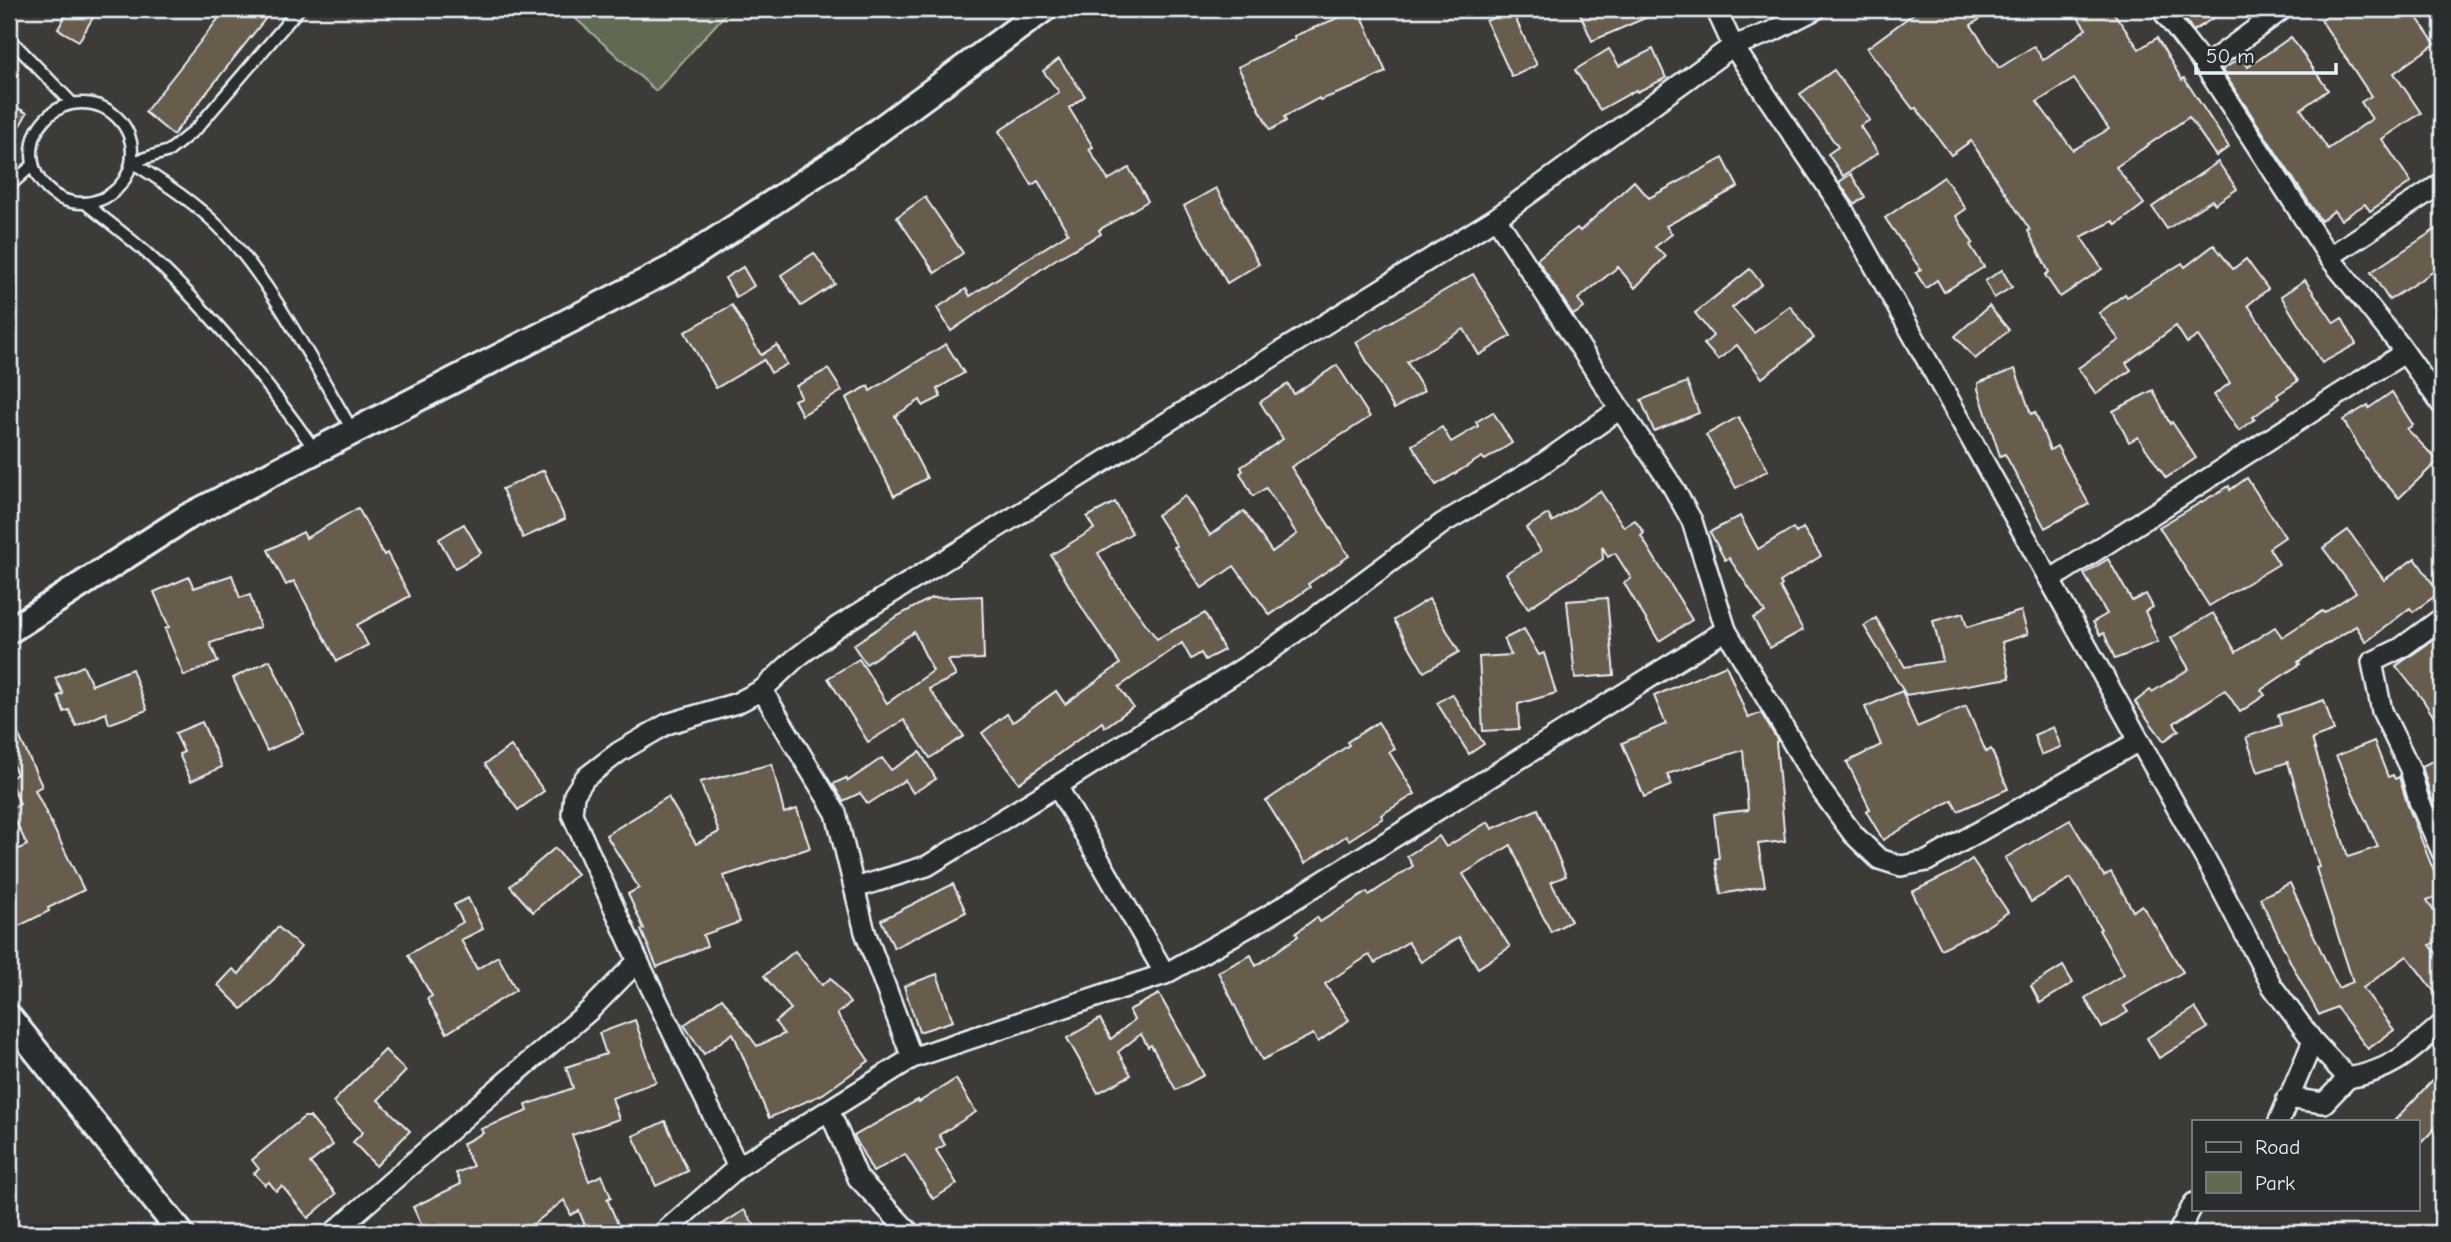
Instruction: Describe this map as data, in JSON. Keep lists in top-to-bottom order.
{
  "legend": ["Road", "Park"],
  "scale_bar": "50 m"
}
